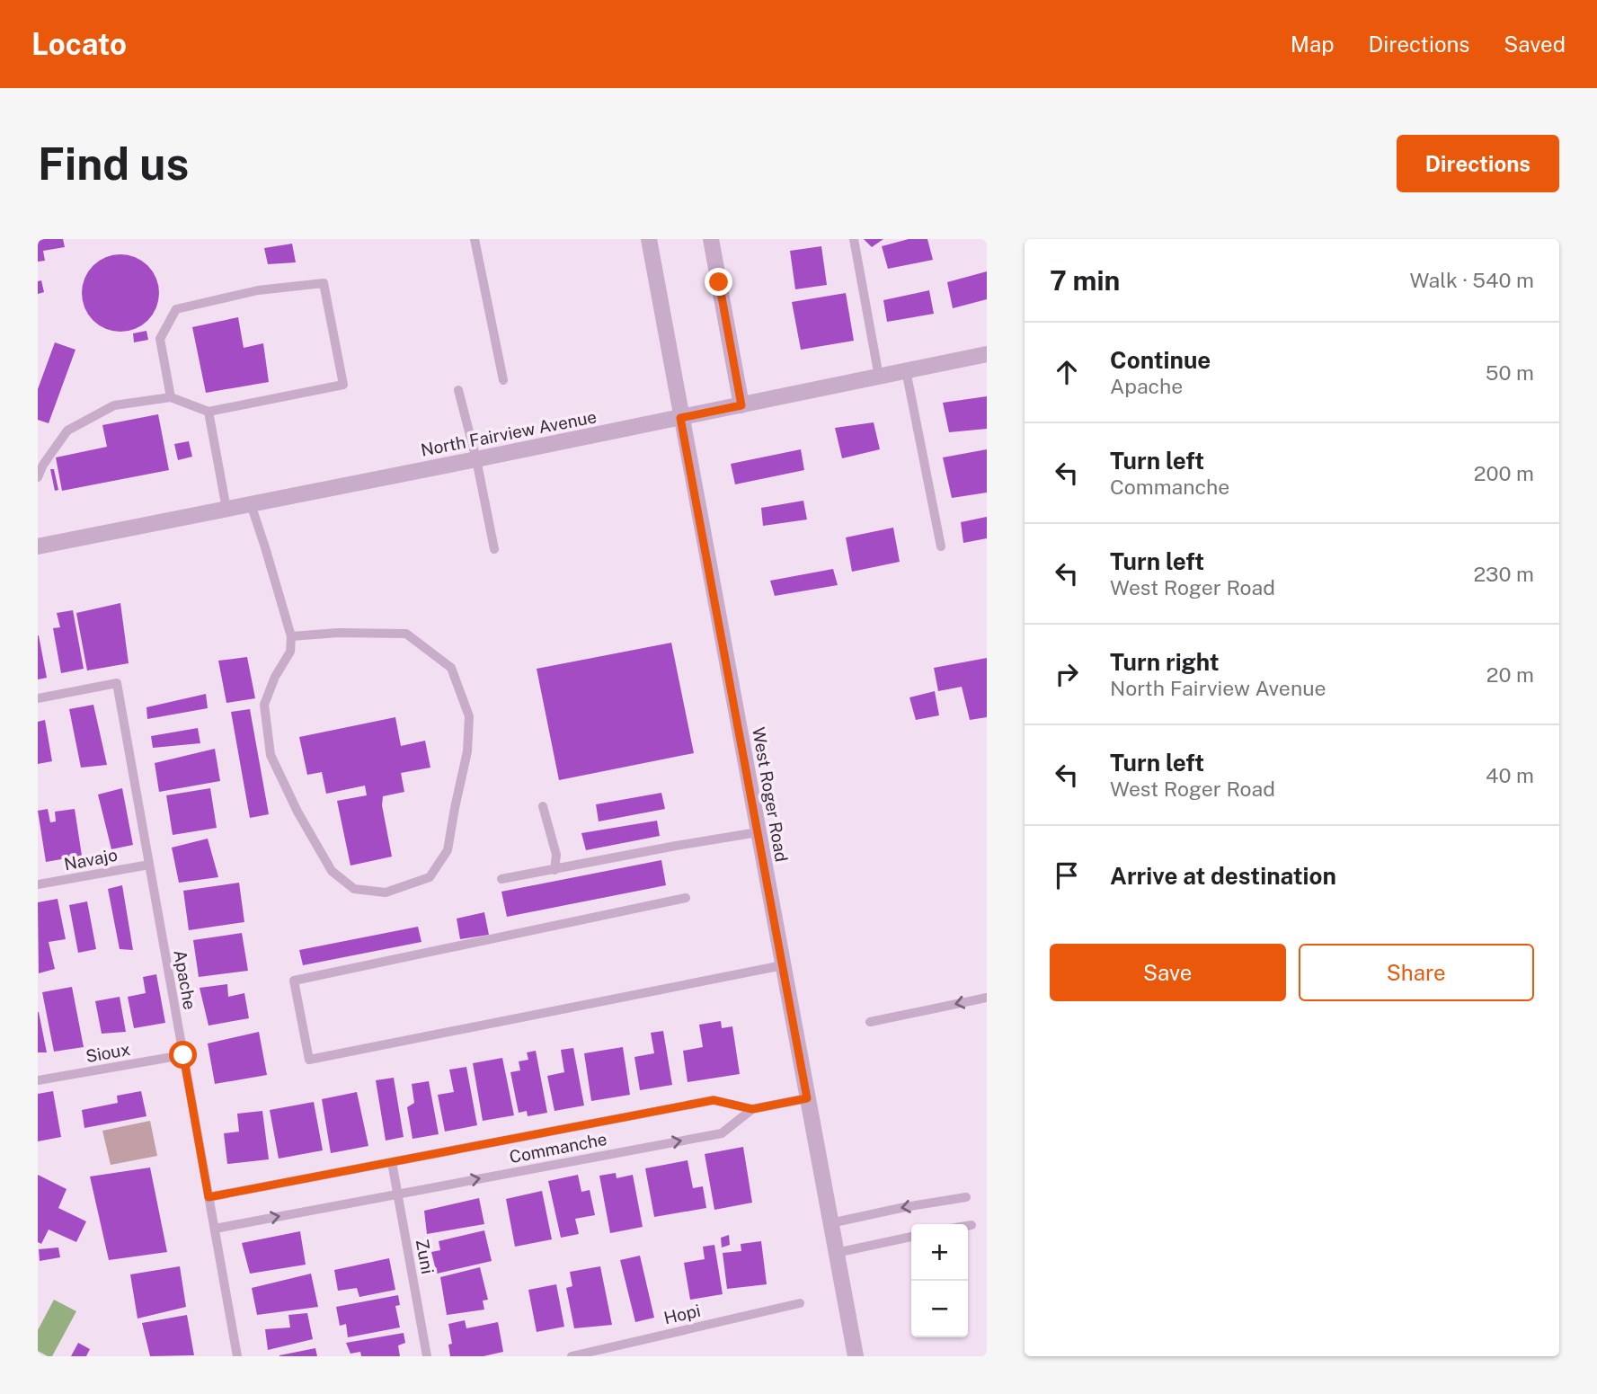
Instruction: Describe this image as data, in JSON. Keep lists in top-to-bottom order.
{
  "streets": {
    "street": ["North Fairview Avenue", "West Roger Road"],
    "lane": [
      "Navajo",
      "Apache",
      "Sioux",
      "Commanche",
      "Zuni",
      "Hopi"
    ]
  },
  "crossings": [
    ["North Fairview Avenue", "West Roger Road"],
    ["West Roger Road", "Commanche"],
    ["Navajo", "Apache"],
    ["Apache", "Sioux"],
    ["Apache", "Commanche"],
    ["Commanche", "Zuni"]
  ],
  "page": {
    "header": "Locato",
    "nav": ["Map", "Directions", "Saved"],
    "buttons": [
      "Directions",
      ["Save", "Share"]
    ],
    "title": "Find us",
    "heading": ["7 min", "Walk · 540 m"],
    "list": [
      ["Continue", "Apache", "50 m"],
      ["Turn left", "Commanche", "200 m"],
      ["Turn left", "West Roger Road", "230 m"],
      ["Turn right", "North Fairview Avenue", "20 m"],
      ["Turn left", "West Roger Road", "40 m"],
      "Arrive at destination"
    ],
    "map_buttons": ["+", "−"]
  }
}
